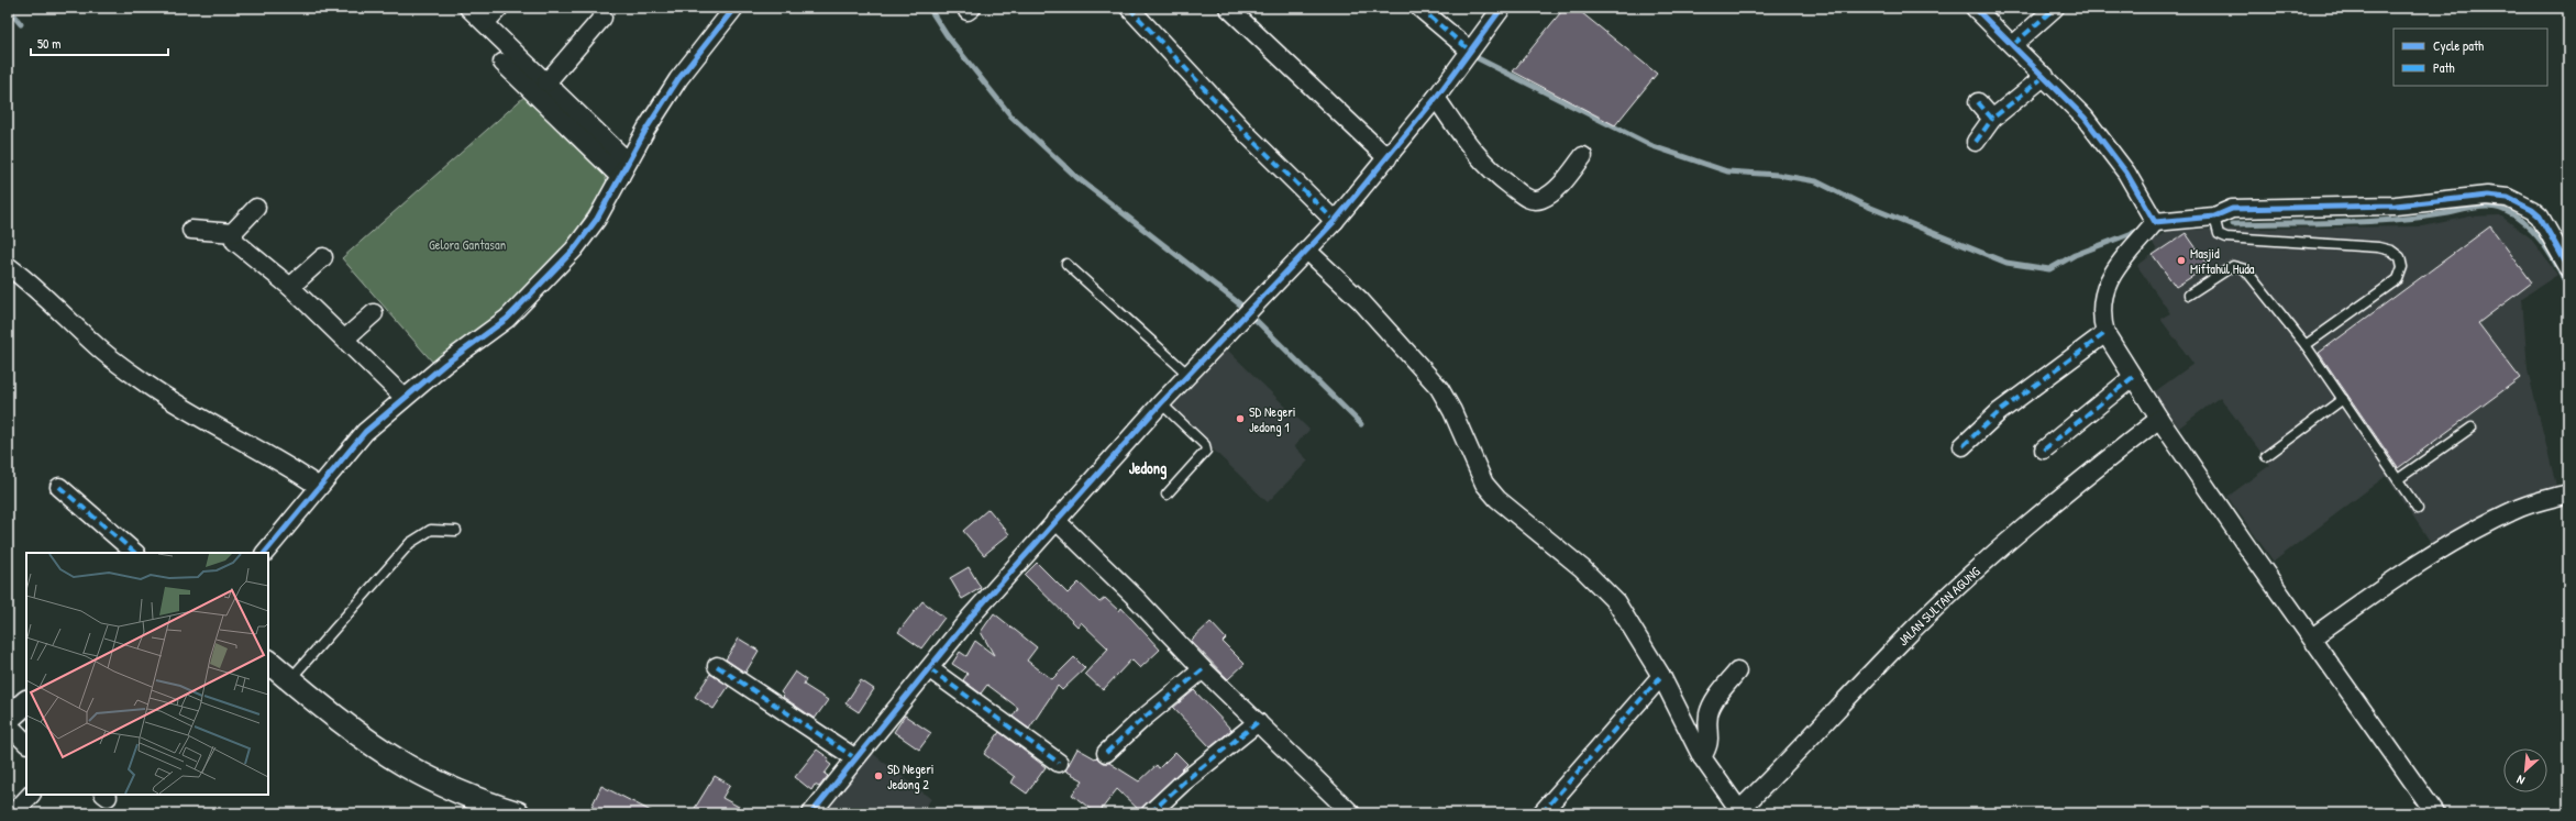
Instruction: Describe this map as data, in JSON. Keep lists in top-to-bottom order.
{
  "streets": {
    "street": ["JALAN SULTAN AGUNG"]
  },
  "districts": ["Jedong"],
  "parks": ["Gelora Gantasan"],
  "places": ["Masjid Miftahul Huda", "SD Negeri Jedong 1", "SD Negeri Jedong 2"],
  "legend": ["Cycle path", "Path"],
  "scale_bar": "50 m",
  "north": "bottom left"
}
